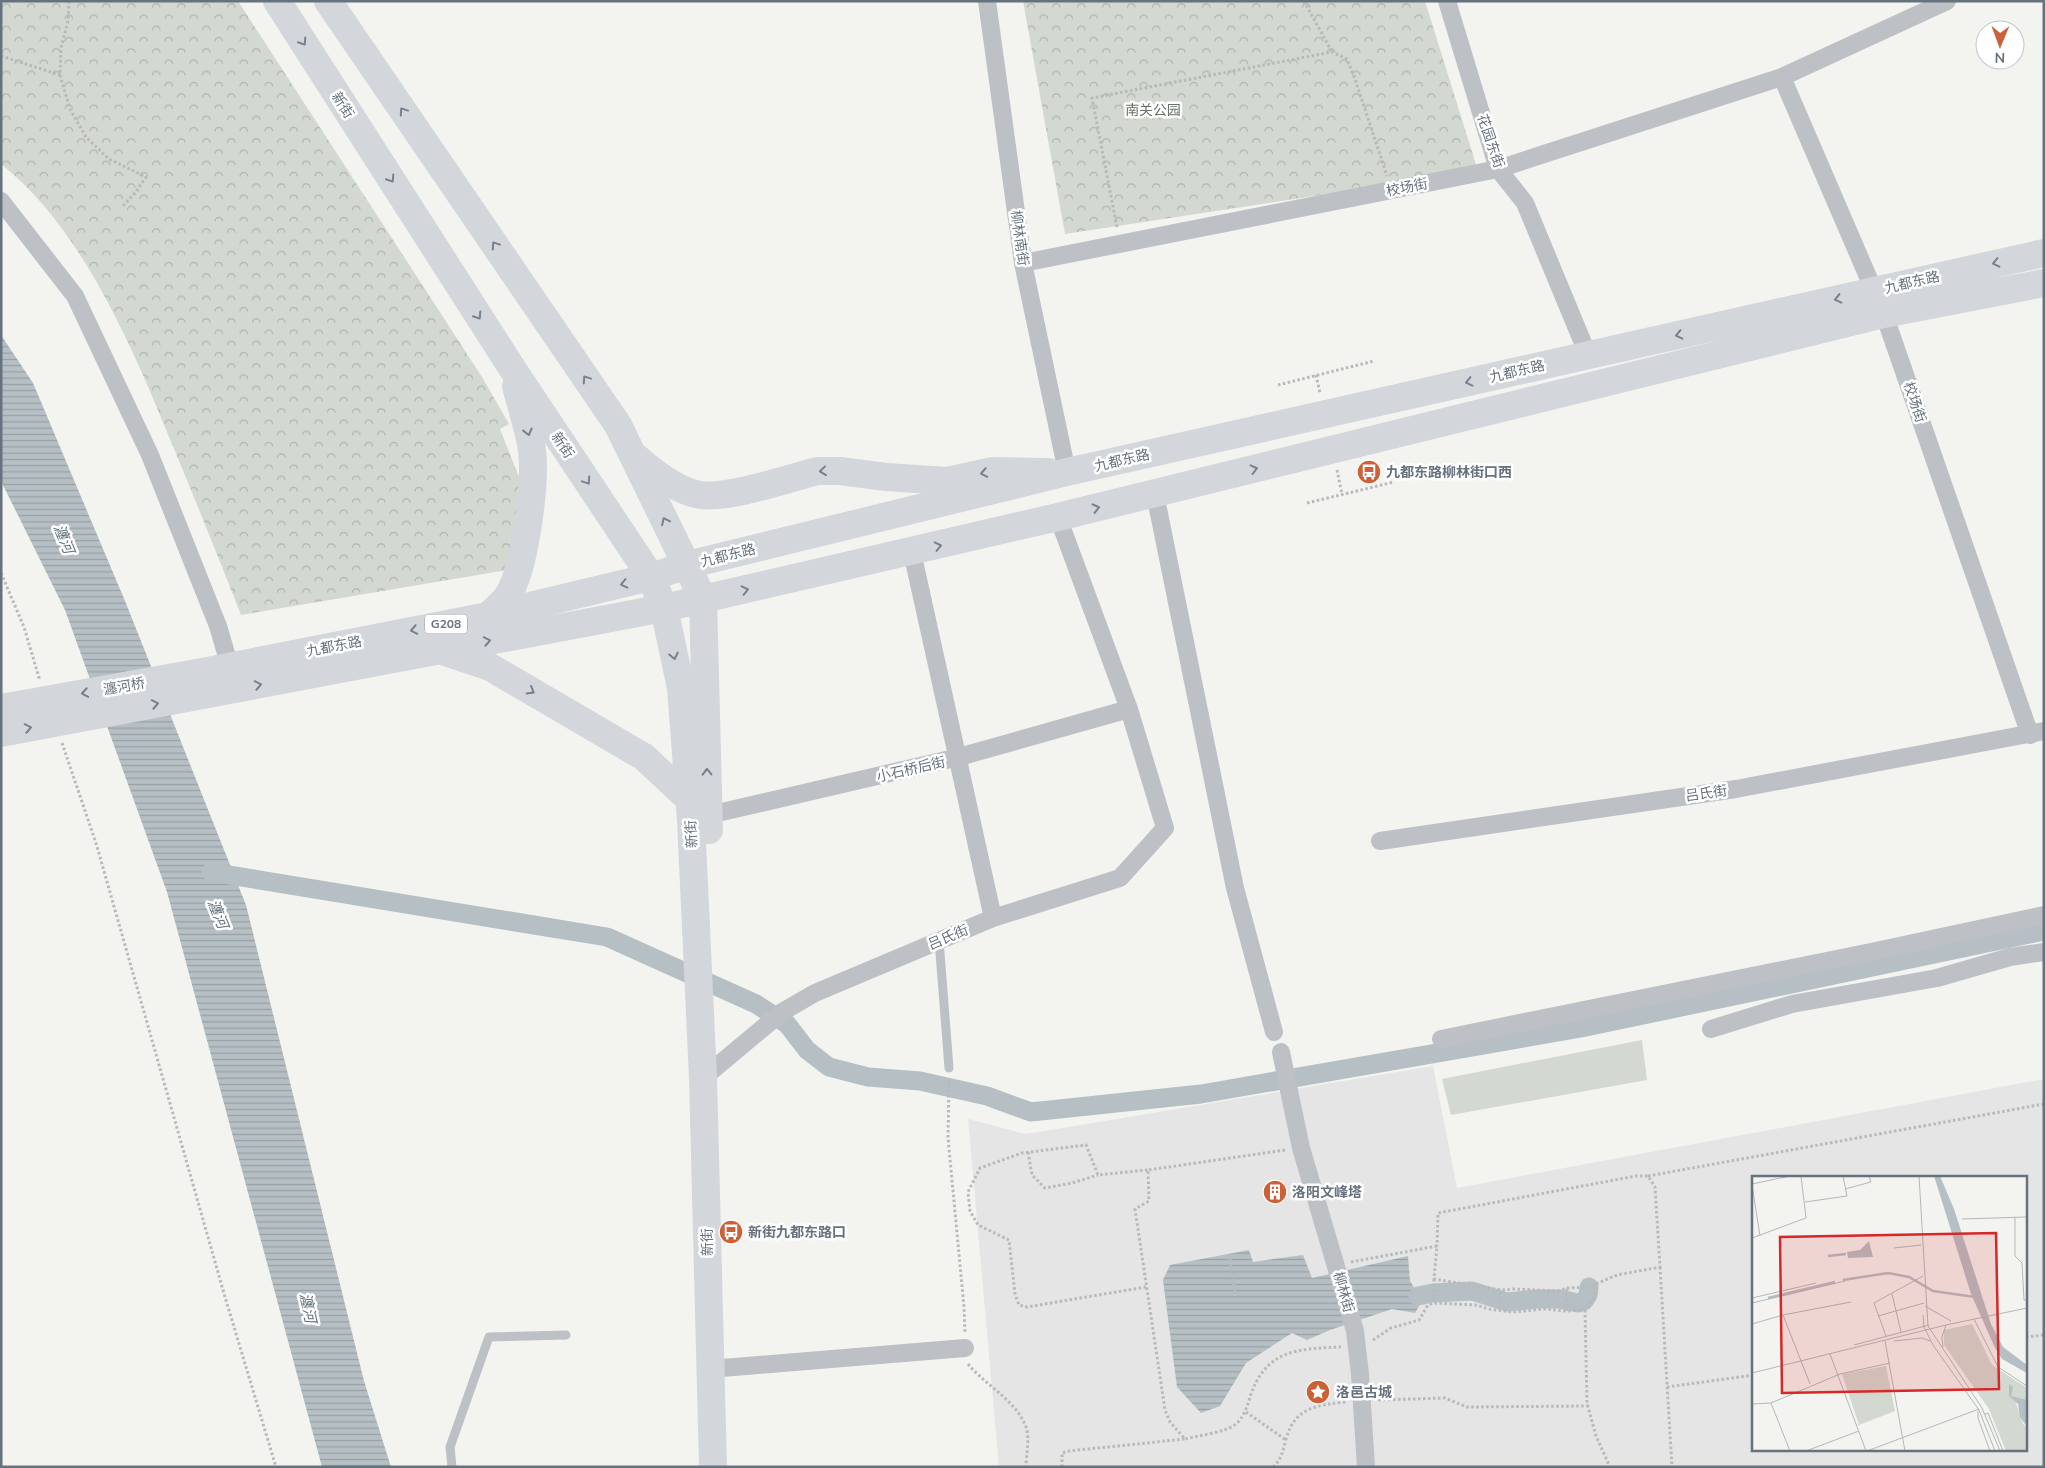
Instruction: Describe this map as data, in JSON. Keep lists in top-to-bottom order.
{
  "streets": {
    "main road": [
      "新街",
      "九都东路",
      "G208",
      "瀍河桥"
    ],
    "street": [
      "花园东街",
      "校场街",
      "柳林南街",
      "小石桥后街",
      "吕氏街",
      "柳林街"
    ]
  },
  "crossings": [
    ["新街", "九都东路"],
    ["新街", "小石桥后街"],
    ["新街", "吕氏街"],
    ["花园东街", "校场街"],
    ["花园东街", "九都东路"],
    ["校场街", "柳林南街"],
    ["校场街", "九都东路"],
    ["校场街", "吕氏街"],
    ["柳林南街", "九都东路"],
    ["九都东路", "瀍河桥"],
    ["G208", "瀍河桥"],
    ["小石桥后街", "吕氏街"]
  ],
  "water": ["瀍河"],
  "parks": ["南关公园"],
  "places": {
    "bus stop": ["九都东路柳林街口西", "新街九都东路口"],
    "building": ["洛阳文峰塔"],
    "place": ["洛邑古城"]
  },
  "north": "bottom"
}
